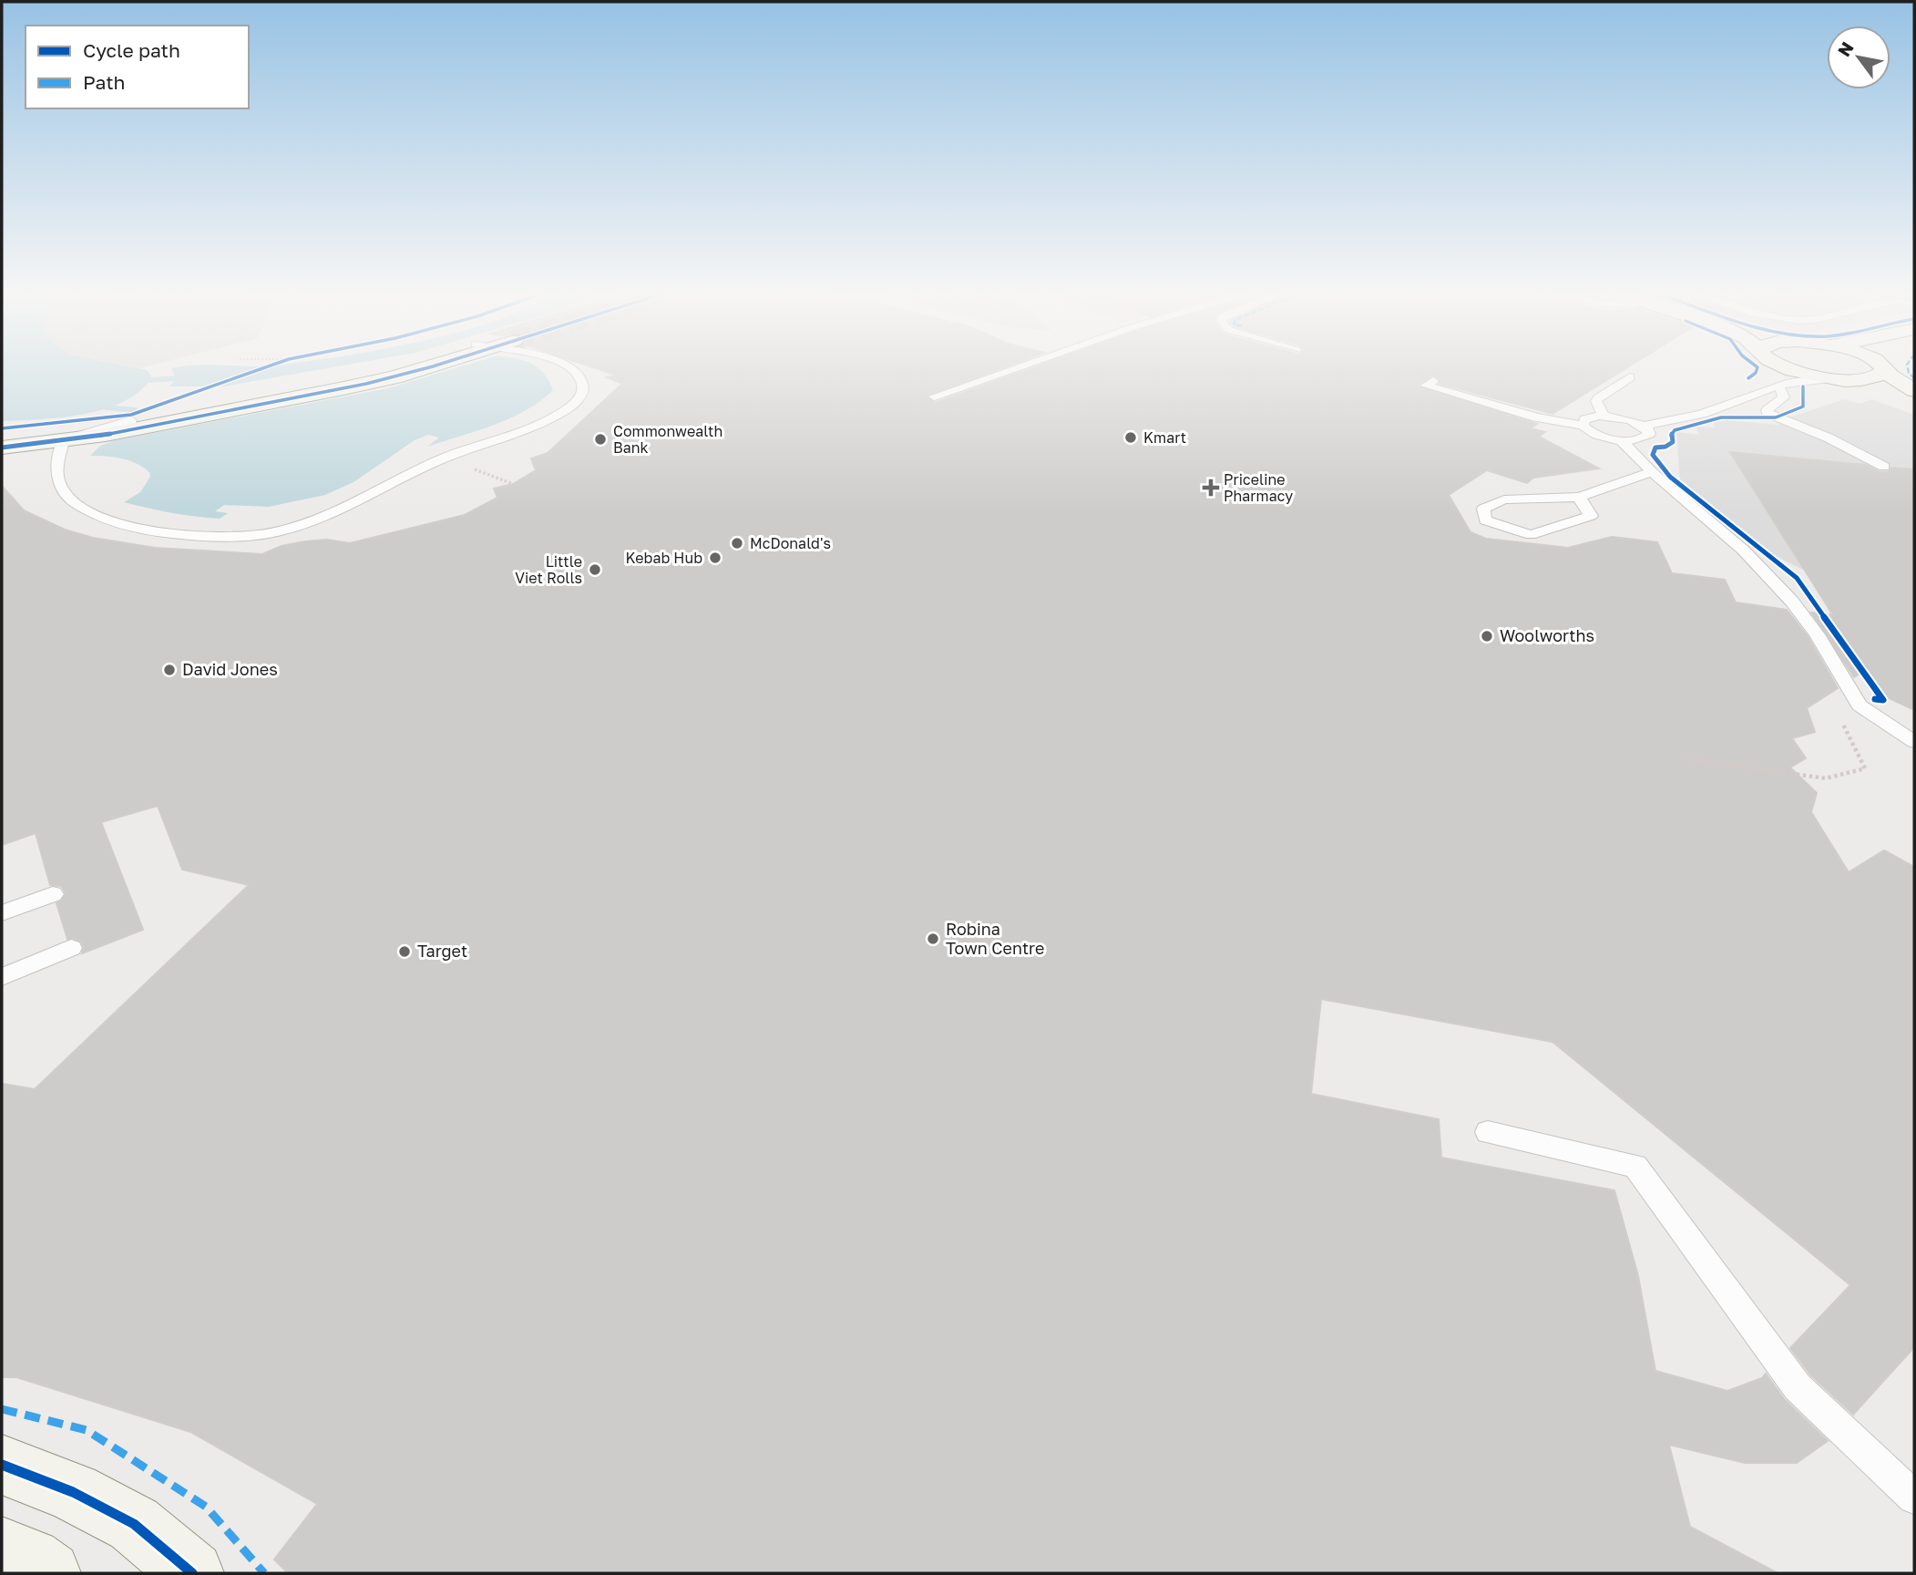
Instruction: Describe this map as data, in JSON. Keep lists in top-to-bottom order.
{
  "places": {
    "other": [
      "Kmart",
      "Commonwealth Bank",
      "McDonald's",
      "Kebab Hub",
      "Little Viet Rolls",
      "Woolworths",
      "David Jones",
      "Robina Town Centre",
      "Target"
    ],
    "health": ["Priceline Pharmacy"]
  },
  "legend": ["Cycle path", "Path"],
  "north": "top left"
}
